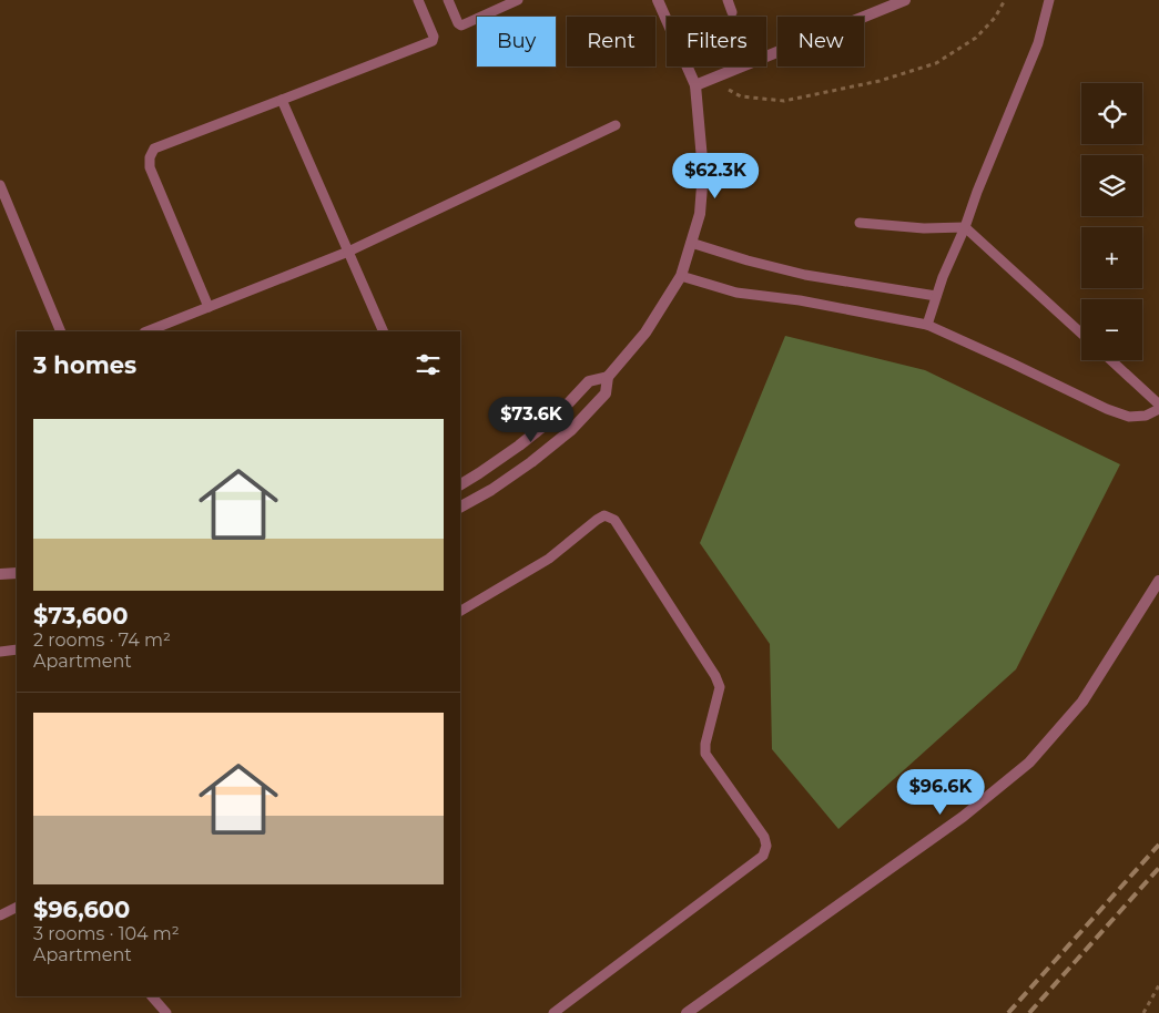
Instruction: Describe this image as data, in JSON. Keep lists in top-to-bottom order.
{
  "page": {
    "chip": [
      "Buy",
      "Rent",
      "Filters",
      "New"
    ],
    "map_buttons": ["+", "−"],
    "price": ["$62.3K", "$73.6K", "$96.6K"],
    "heading": "3 homes",
    "list": [
      {
        "name": "$73,600",
        "note": "2 rooms · 74 m² · Apartment"
      },
      {
        "name": "$96,600",
        "note": "3 rooms · 104 m² · Apartment"
      }
    ]
  }
}
